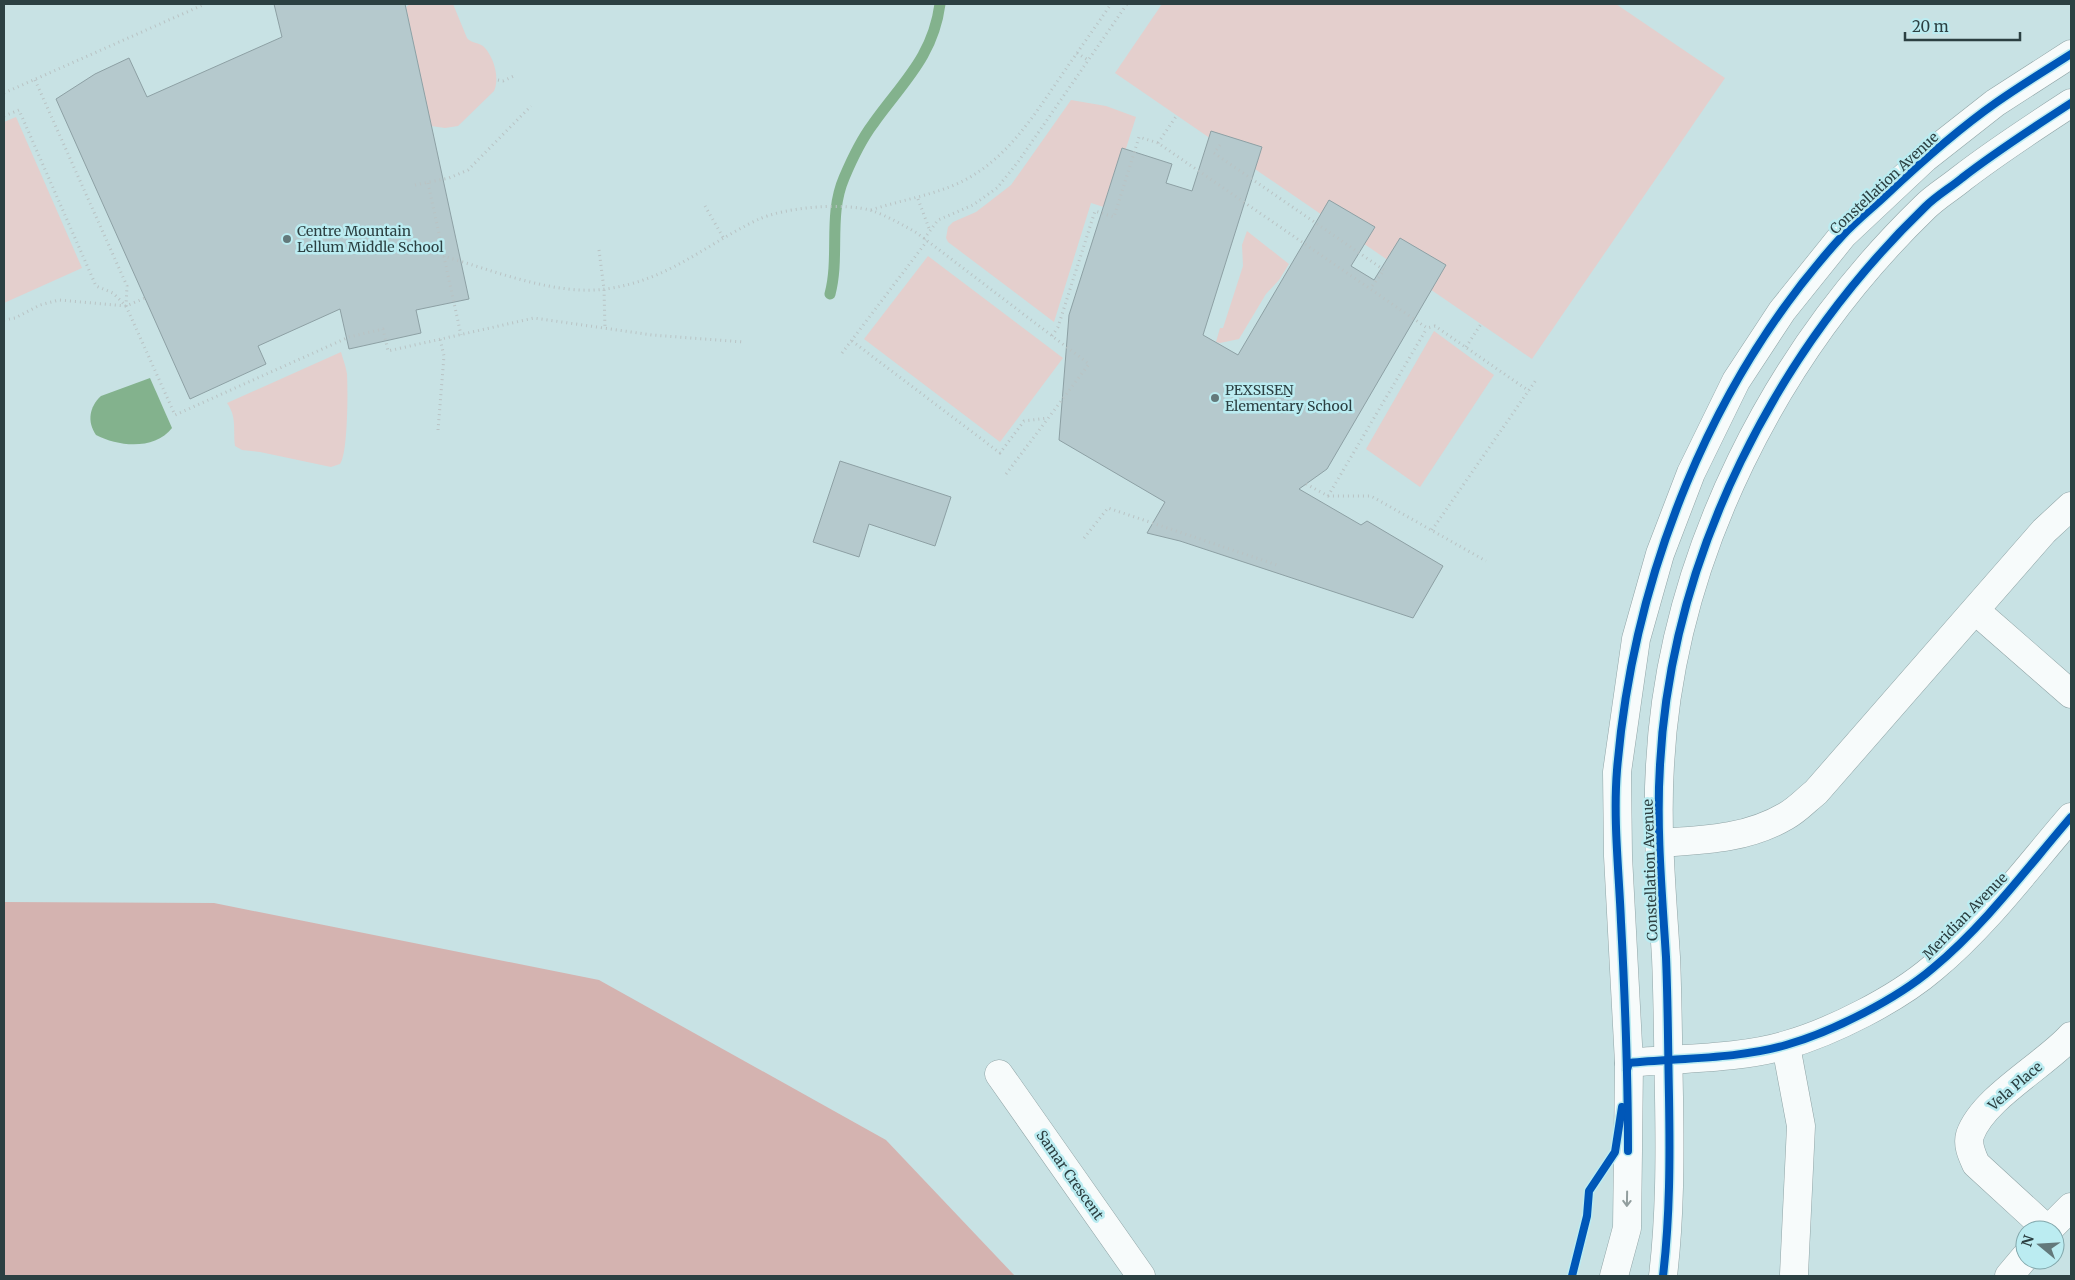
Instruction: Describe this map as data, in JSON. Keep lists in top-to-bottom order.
{
  "streets": {
    "street": [
      "Constellation Avenue",
      "Meridian Avenue",
      "Vela Place",
      "Samar Crescent"
    ]
  },
  "crossings": [
    ["Constellation Avenue", "Meridian Avenue"]
  ],
  "places": ["Centre Mountain Lellum Middle School", "PEXSISEṈ Elementary School"],
  "scale_bar": "20 m",
  "north": "left"
}
